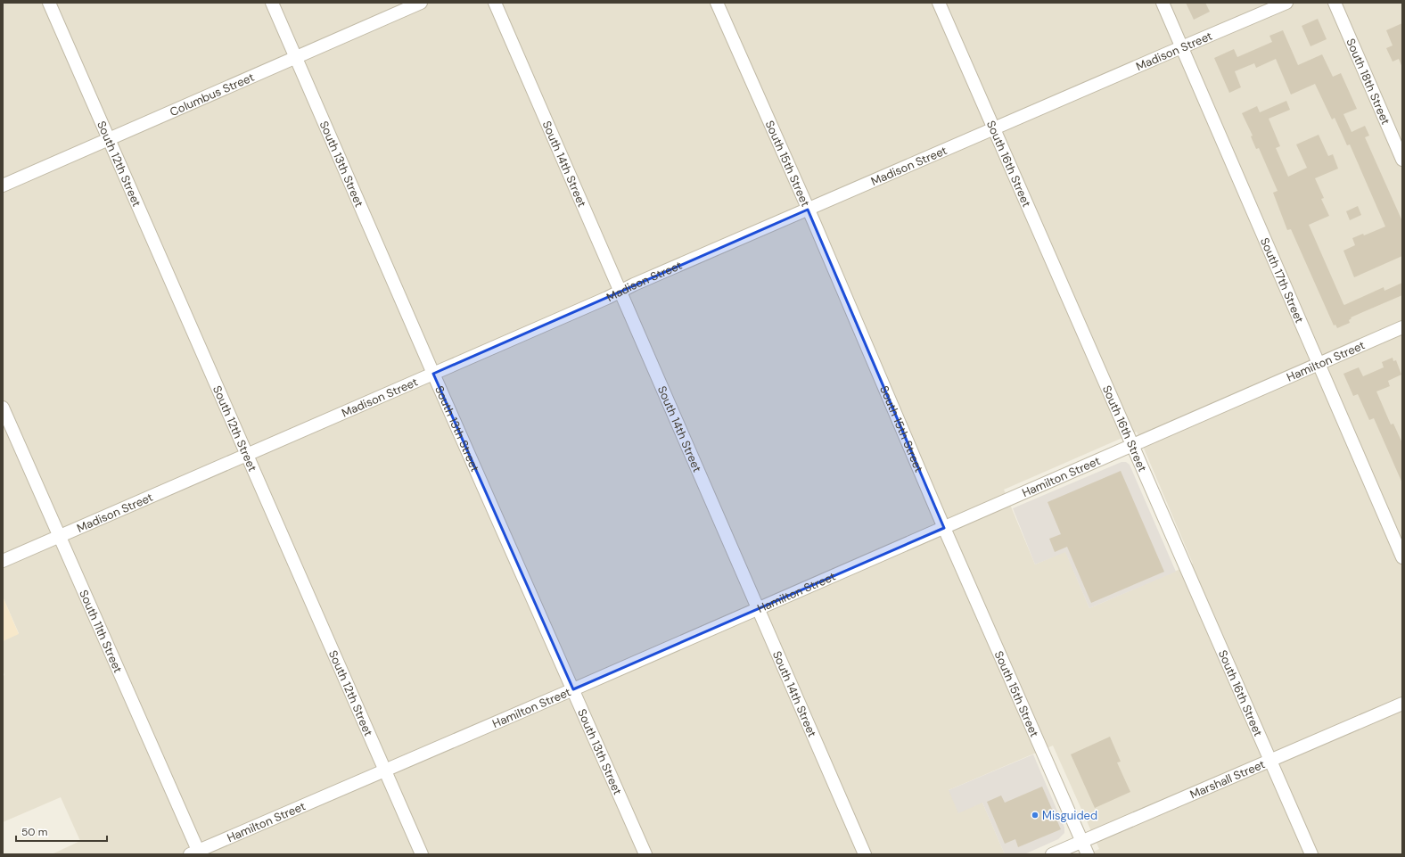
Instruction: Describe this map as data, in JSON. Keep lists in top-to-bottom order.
{
  "streets": {
    "street": [
      "Madison Street",
      "South 18th Street",
      "Columbus Street",
      "South 15th Street",
      "South 12th Street",
      "South 13th Street",
      "South 14th Street",
      "South 16th Street",
      "South 17th Street",
      "Hamilton Street",
      "South 11th Street",
      "Marshall Street"
    ]
  },
  "crossings": [
    ["Madison Street", "South 15th Street"],
    ["Madison Street", "South 12th Street"],
    ["Madison Street", "South 13th Street"],
    ["Madison Street", "South 14th Street"],
    ["Madison Street", "South 16th Street"],
    ["Madison Street", "South 17th Street"],
    ["Madison Street", "South 11th Street"],
    ["Columbus Street", "South 12th Street"],
    ["Columbus Street", "South 13th Street"],
    ["South 15th Street", "Hamilton Street"],
    ["South 15th Street", "Marshall Street"],
    ["South 12th Street", "Hamilton Street"],
    ["South 13th Street", "Hamilton Street"],
    ["South 14th Street", "Hamilton Street"],
    ["South 16th Street", "Hamilton Street"],
    ["South 16th Street", "Marshall Street"],
    ["South 17th Street", "Hamilton Street"],
    ["Hamilton Street", "South 11th Street"]
  ],
  "places": ["Misguided"],
  "scale_bar": "50 m"
}
